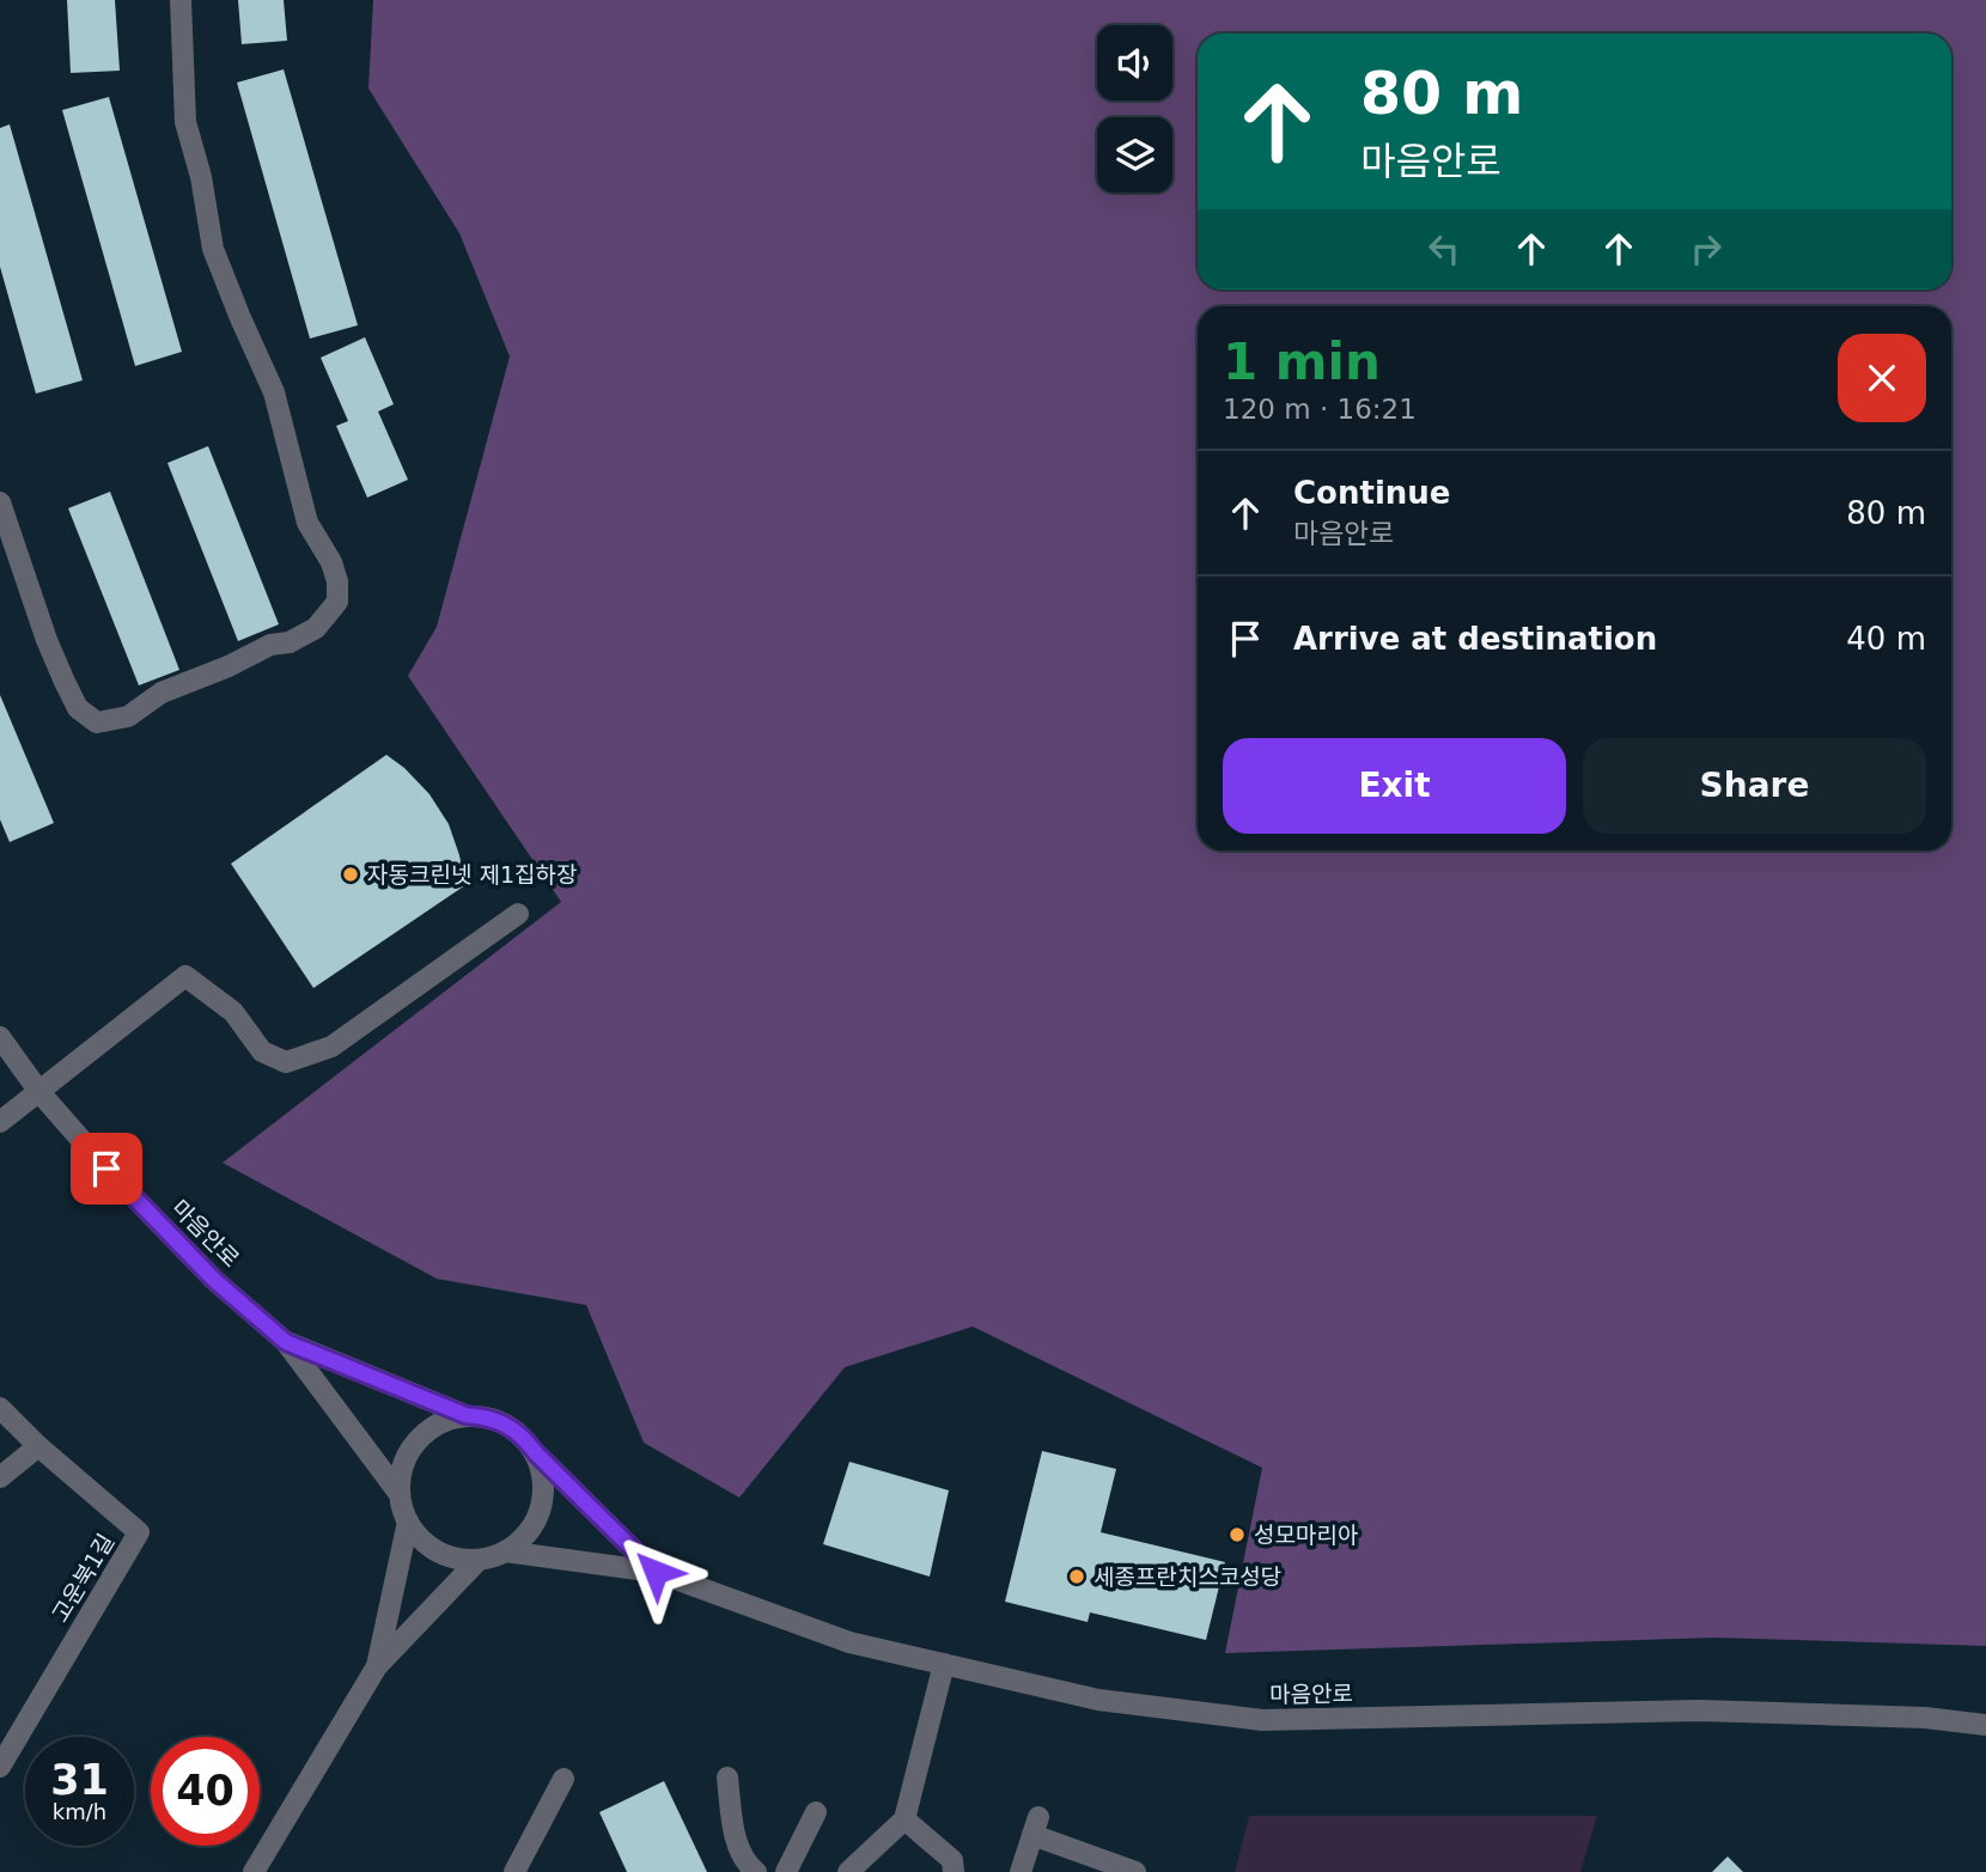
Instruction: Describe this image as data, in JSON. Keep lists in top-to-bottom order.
{
  "streets": {
    "street": ["마음안로", "고운북1길"]
  },
  "places": ["자동크린넷 제1집하장", "성모마리아", "세종프란치스코성당"],
  "page": {
    "turn": ["80 m", "마음안로"],
    "heading": ["1 min", "120 m · 16:21"],
    "list": [
      {
        "name": "Continue",
        "note": "마음안로",
        "value": "80 m"
      },
      {
        "name": "Arrive at destination",
        "value": "40 m"
      }
    ],
    "buttons": ["Exit", "Share"],
    "speed": "31 km/h",
    "limit": "40"
  }
}
